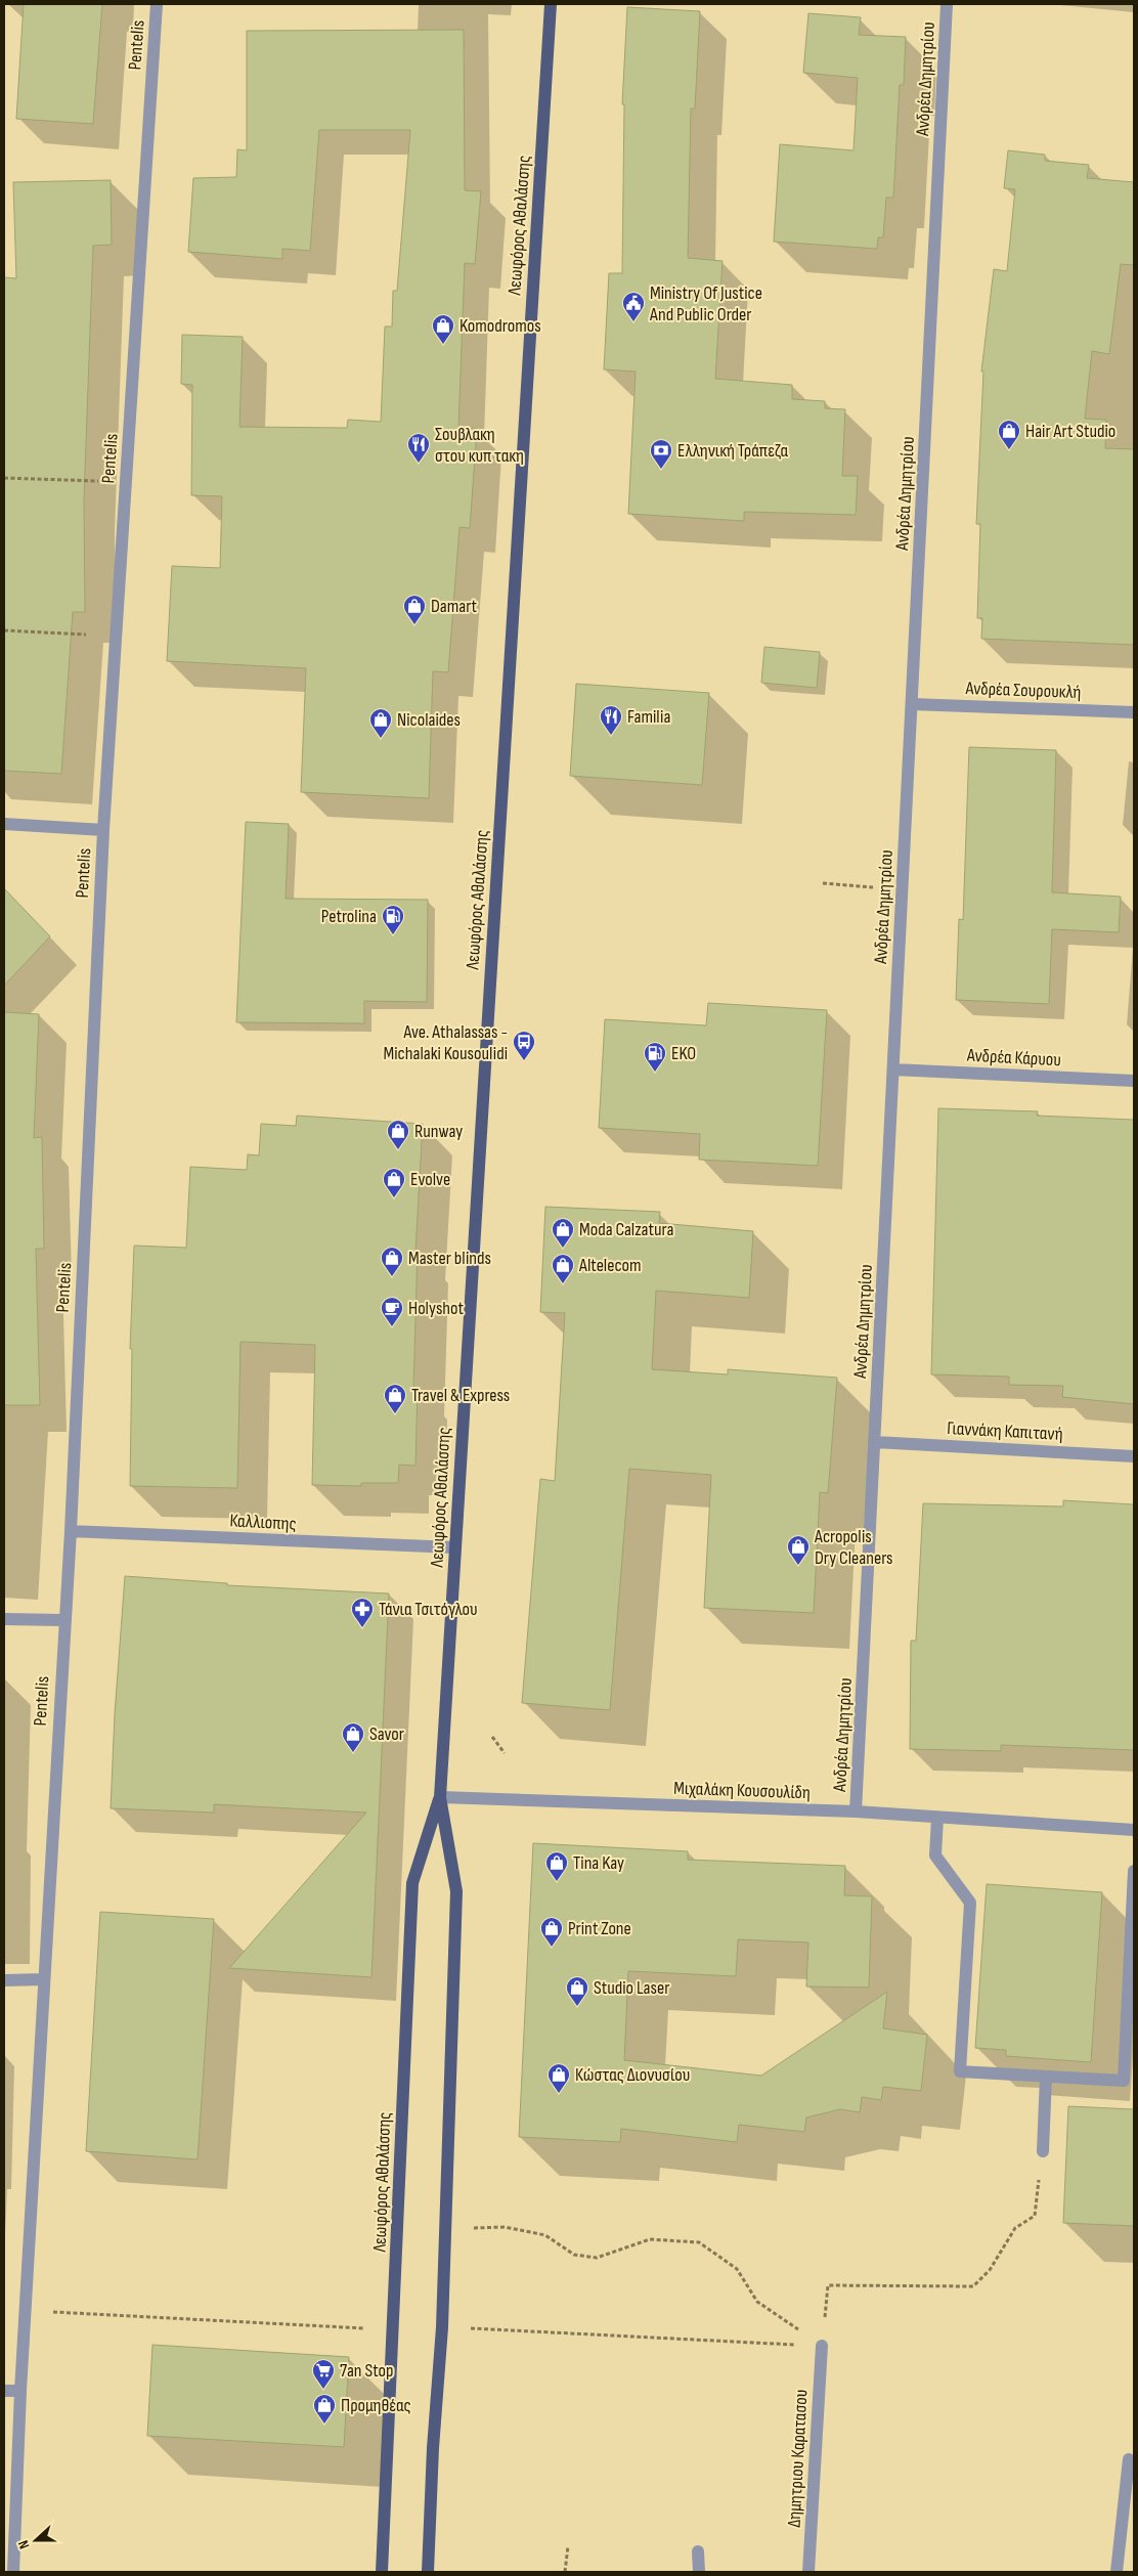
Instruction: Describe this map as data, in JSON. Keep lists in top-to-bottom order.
{
  "streets": {
    "main road": ["Λεωφόρος Αθαλάσσης"],
    "street": [
      "Pentelis",
      "Ανδρέα Δημητρίου",
      "Ανδρέα Σουρουκλή",
      "Ανδρέα Κάρυου",
      "Γιαννάκη Καπιτανή",
      "Καλλιοπης",
      "Μιχαλάκη Κουσουλίδη",
      "Δημητριου Καρατασου"
    ]
  },
  "crossings": [
    ["Pentelis", "Καλλιοπης"],
    ["Ανδρέα Δημητρίου", "Ανδρέα Σουρουκλή"],
    ["Ανδρέα Δημητρίου", "Ανδρέα Κάρυου"],
    ["Ανδρέα Δημητρίου", "Γιαννάκη Καπιτανή"],
    ["Ανδρέα Δημητρίου", "Μιχαλάκη Κουσουλίδη"],
    ["Λεωφόρος Αθαλάσσης", "Καλλιοπης"],
    ["Λεωφόρος Αθαλάσσης", "Μιχαλάκη Κουσουλίδη"]
  ],
  "places": {
    "public building": ["Ministry Of Justice And Public Order"],
    "shop": [
      "Komodromos",
      "Hair Art Studio",
      "Damart",
      "Nicolaides",
      "Runway",
      "Evolve",
      "Moda Calzatura",
      "Master blinds",
      "Altelecom",
      "Travel & Express",
      "Acropolis Dry Cleaners",
      "Savor",
      "Tina Kay",
      "Print Zone",
      "Studio Laser",
      "Κώστας Διονυσίου",
      "Προμηθέας"
    ],
    "restaurant": ["Σουβλακη στου κυπ τακη", "Familia"],
    "bank": ["Ελληνική Τράπεζα"],
    "fuel station": ["Petrolina", "EKO"],
    "bus stop": ["Ave. Athalassas - Michalaki Kousoulidi"],
    "cafe": ["Holyshot"],
    "pharmacy": ["Τάνια Τσιτόγλου"],
    "supermarket": ["7an Stop"]
  },
  "north": "left"
}
